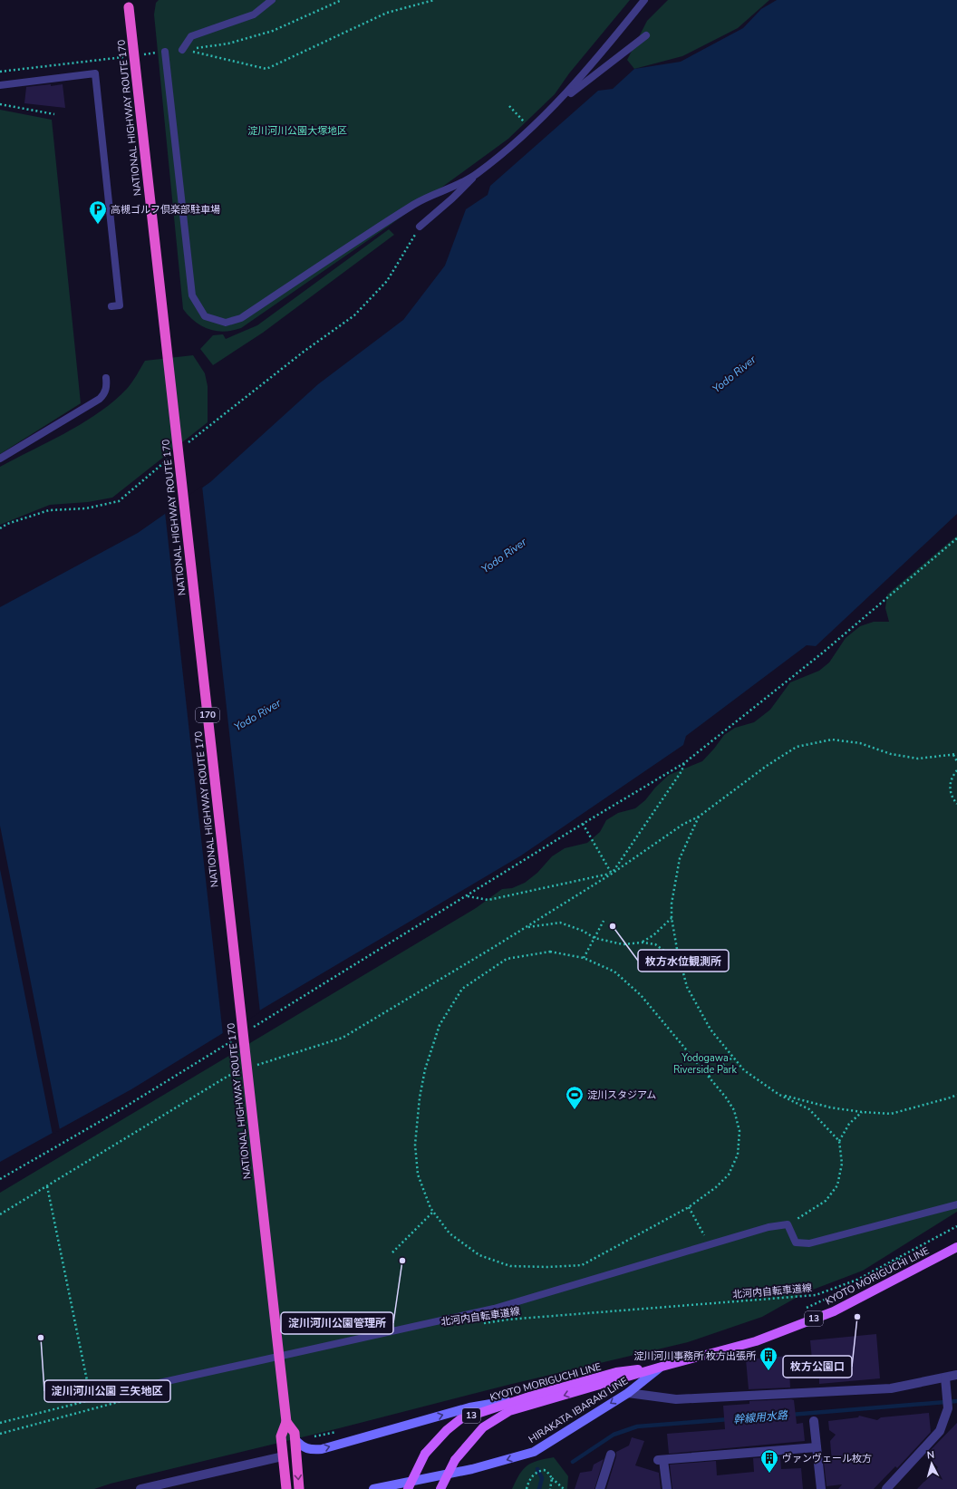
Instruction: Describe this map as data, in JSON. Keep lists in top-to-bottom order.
{
  "streets": {
    "highway": ["NATIONAL HIGHWAY ROUTE 170", "170"],
    "main road": ["KYOTO MORIGUCHI LINE", "13", "HIRAKATA IBARAKI LINE"],
    "path": ["北河内自転車道線"]
  },
  "crossings": [
    ["KYOTO MORIGUCHI LINE", "HIRAKATA IBARAKI LINE"]
  ],
  "water": ["Yodo River", "幹線用水路"],
  "parks": ["淀川河川公園大塚地区", "Yodogawa Riverside Park"],
  "places": {
    "parking": ["高槻ゴルフ倶楽部駐車場"],
    "other": [
      "枚方水位観測所",
      "淀川河川公園管理所",
      "枚方公園口",
      "淀川河川公園 三矢地区"
    ],
    "sports": ["淀川スタジアム"],
    "building": ["淀川河川事務所 枚方出張所", "ヴァンヴェール枚方"]
  },
  "north": "top"
}
